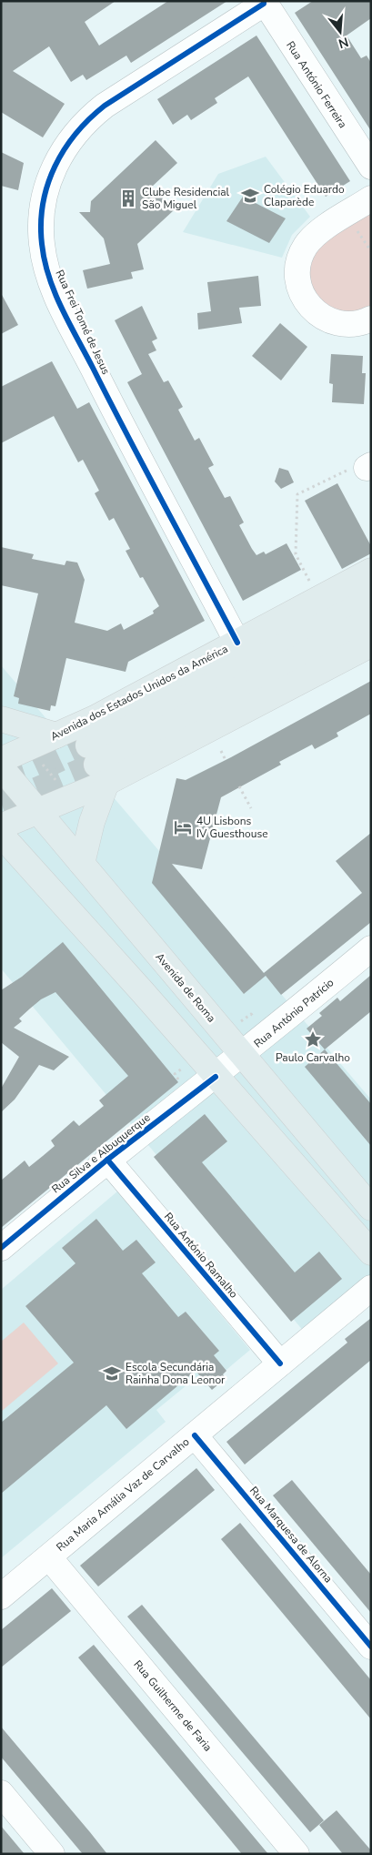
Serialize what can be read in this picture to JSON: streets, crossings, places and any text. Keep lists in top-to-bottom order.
{
  "streets": {
    "main road": ["Avenida dos Estados Unidos da América", "Avenida de Roma"],
    "street": [
      "Rua António Ferreira",
      "Rua Frei Tomé de Jesus",
      "Rua António Patrício",
      "Rua Silva e Albuquerque",
      "Rua António Ramalho",
      "Rua Maria Amália Vaz de Carvalho",
      "Rua Marquesa de Alorna",
      "Rua Guilherme de Faria"
    ]
  },
  "crossings": [
    ["Rua António Ferreira", "Rua Frei Tomé de Jesus"],
    ["Rua Frei Tomé de Jesus", "Avenida dos Estados Unidos da América"],
    ["Avenida dos Estados Unidos da América", "Avenida de Roma"],
    ["Avenida de Roma", "Rua António Patrício"],
    ["Rua António Patrício", "Rua Silva e Albuquerque"],
    ["Rua Silva e Albuquerque", "Rua António Ramalho"],
    ["Rua António Ramalho", "Rua Maria Amália Vaz de Carvalho"],
    ["Rua Maria Amália Vaz de Carvalho", "Rua Marquesa de Alorna"],
    ["Rua Maria Amália Vaz de Carvalho", "Rua Guilherme de Faria"]
  ],
  "places": {
    "school or university": ["Colégio Eduardo Claparède", "Escola Secundária Rainha Dona Leonor"],
    "building": ["Clube Residencial São Miguel"],
    "hotel": ["4U Lisbons IV Guesthouse"],
    "place": ["Paulo Carvalho"]
  },
  "north": "bottom"
}
